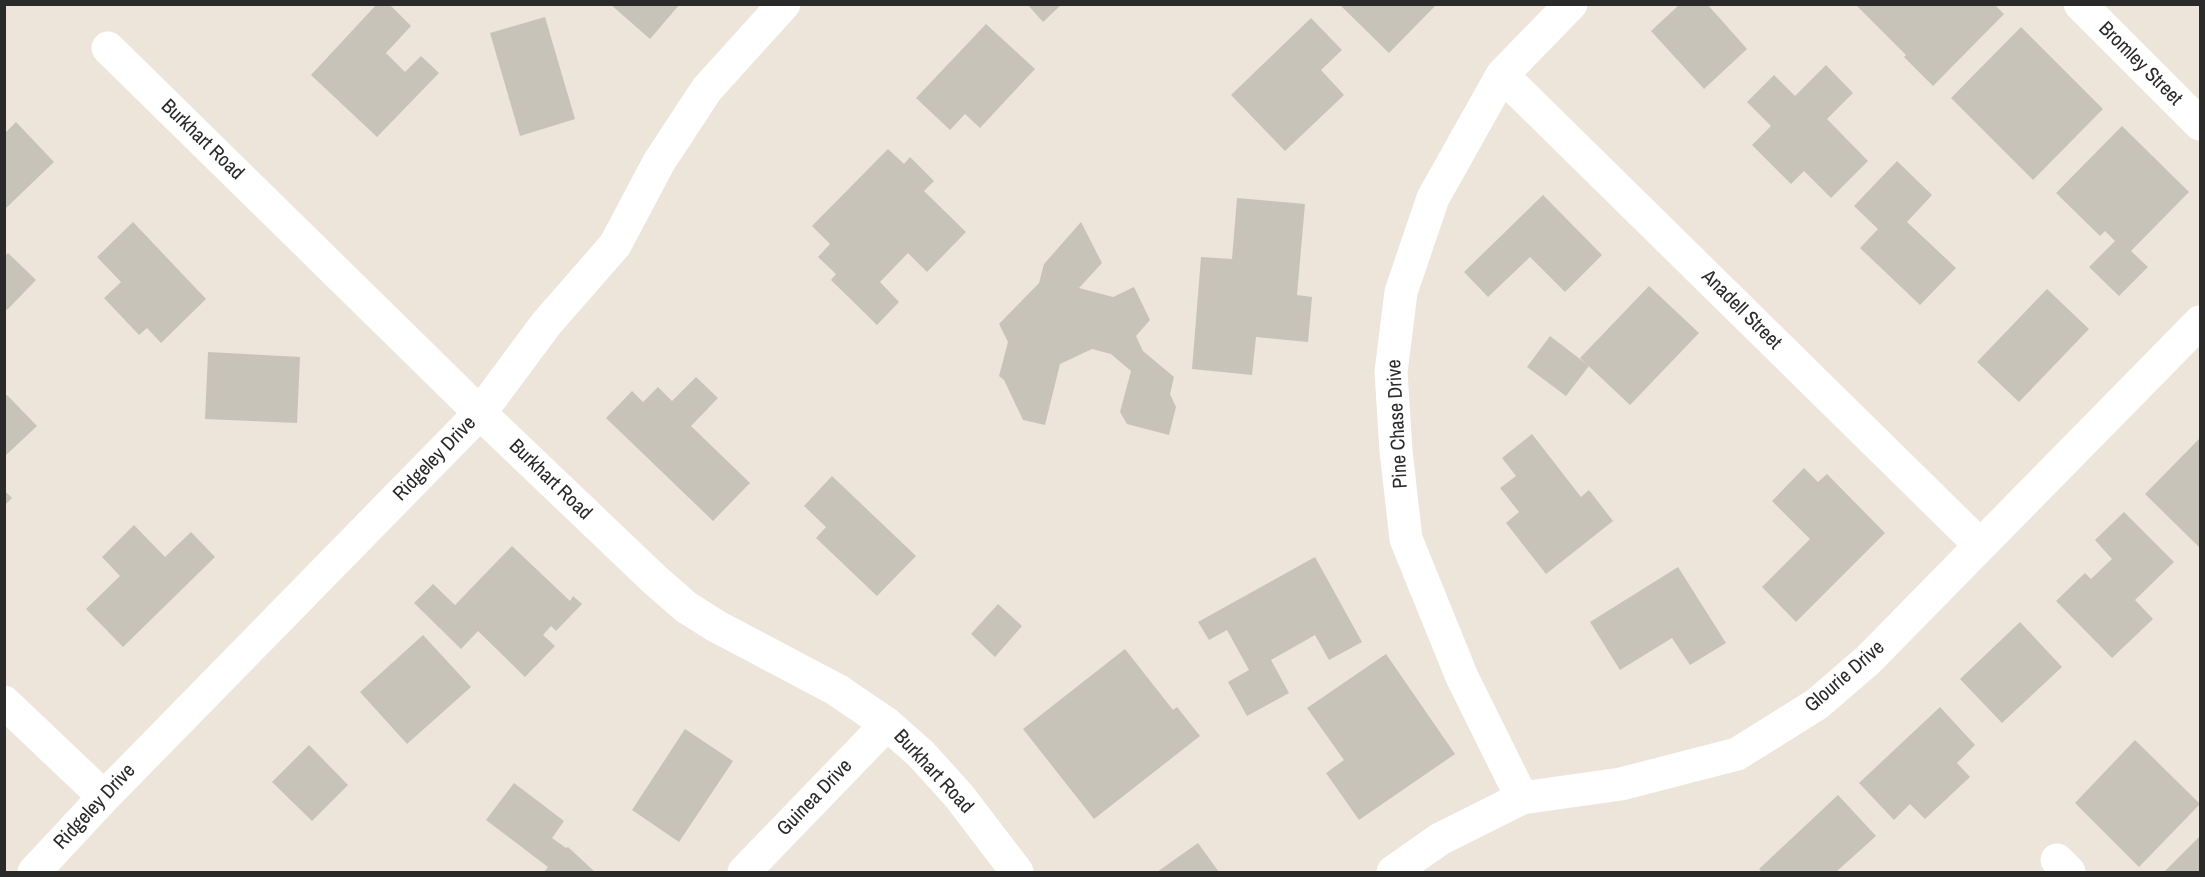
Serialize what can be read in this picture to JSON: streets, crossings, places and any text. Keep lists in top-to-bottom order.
{
  "streets": {
    "street": [
      "Bromley Street",
      "Burkhart Road",
      "Anadell Street",
      "Pine Chase Drive",
      "Ridgeley Drive",
      "Glourie Drive",
      "Guinea Drive"
    ]
  },
  "crossings": [
    ["Burkhart Road", "Ridgeley Drive"],
    ["Burkhart Road", "Guinea Drive"],
    ["Anadell Street", "Pine Chase Drive"],
    ["Anadell Street", "Glourie Drive"],
    ["Pine Chase Drive", "Glourie Drive"]
  ]
}
